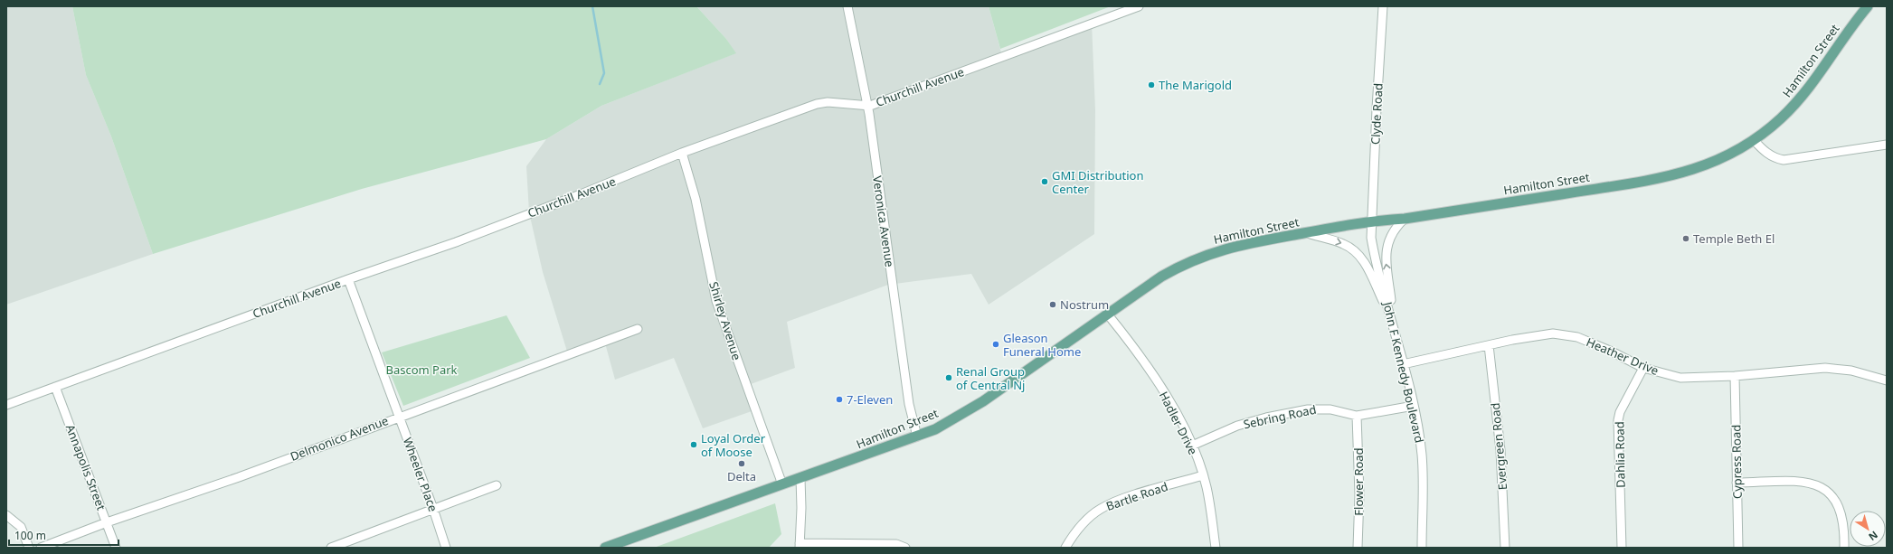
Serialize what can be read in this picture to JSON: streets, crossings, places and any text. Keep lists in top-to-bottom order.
{
  "streets": {
    "main road": ["Hamilton Street"],
    "street": [
      "Churchill Avenue",
      "Clyde Road",
      "Veronica Avenue",
      "Shirley Avenue",
      "Heather Drive",
      "John F Kennedy Boulevard",
      "Sebring Road",
      "Hadler Drive",
      "Delmonico Avenue",
      "Evergreen Road",
      "Dahlia Road",
      "Cypress Road",
      "Annapolis Street",
      "Wheeler Place",
      "Flower Road",
      "Bartle Road"
    ]
  },
  "crossings": [
    ["Hamilton Street", "Clyde Road"],
    ["Hamilton Street", "Veronica Avenue"],
    ["Hamilton Street", "Shirley Avenue"],
    ["Hamilton Street", "John F Kennedy Boulevard"],
    ["Hamilton Street", "Hadler Drive"],
    ["Churchill Avenue", "Veronica Avenue"],
    ["Churchill Avenue", "Shirley Avenue"],
    ["Churchill Avenue", "Annapolis Street"],
    ["Churchill Avenue", "Wheeler Place"],
    ["Clyde Road", "John F Kennedy Boulevard"],
    ["Heather Drive", "John F Kennedy Boulevard"],
    ["Heather Drive", "Evergreen Road"],
    ["Heather Drive", "Dahlia Road"],
    ["Heather Drive", "Cypress Road"],
    ["John F Kennedy Boulevard", "Sebring Road"],
    ["Sebring Road", "Hadler Drive"],
    ["Sebring Road", "Flower Road"],
    ["Hadler Drive", "Bartle Road"],
    ["Delmonico Avenue", "Annapolis Street"],
    ["Delmonico Avenue", "Wheeler Place"]
  ],
  "parks": ["Bascom Park"],
  "places": [
    "The Marigold",
    "GMI Distribution Center",
    "Temple Beth El",
    "Nostrum",
    "Gleason Funeral Home",
    "Renal Group of Central Nj",
    "7-Eleven",
    "Loyal Order of Moose",
    "Delta"
  ],
  "scale_bar": "100 m",
  "north": "bottom right"
}
